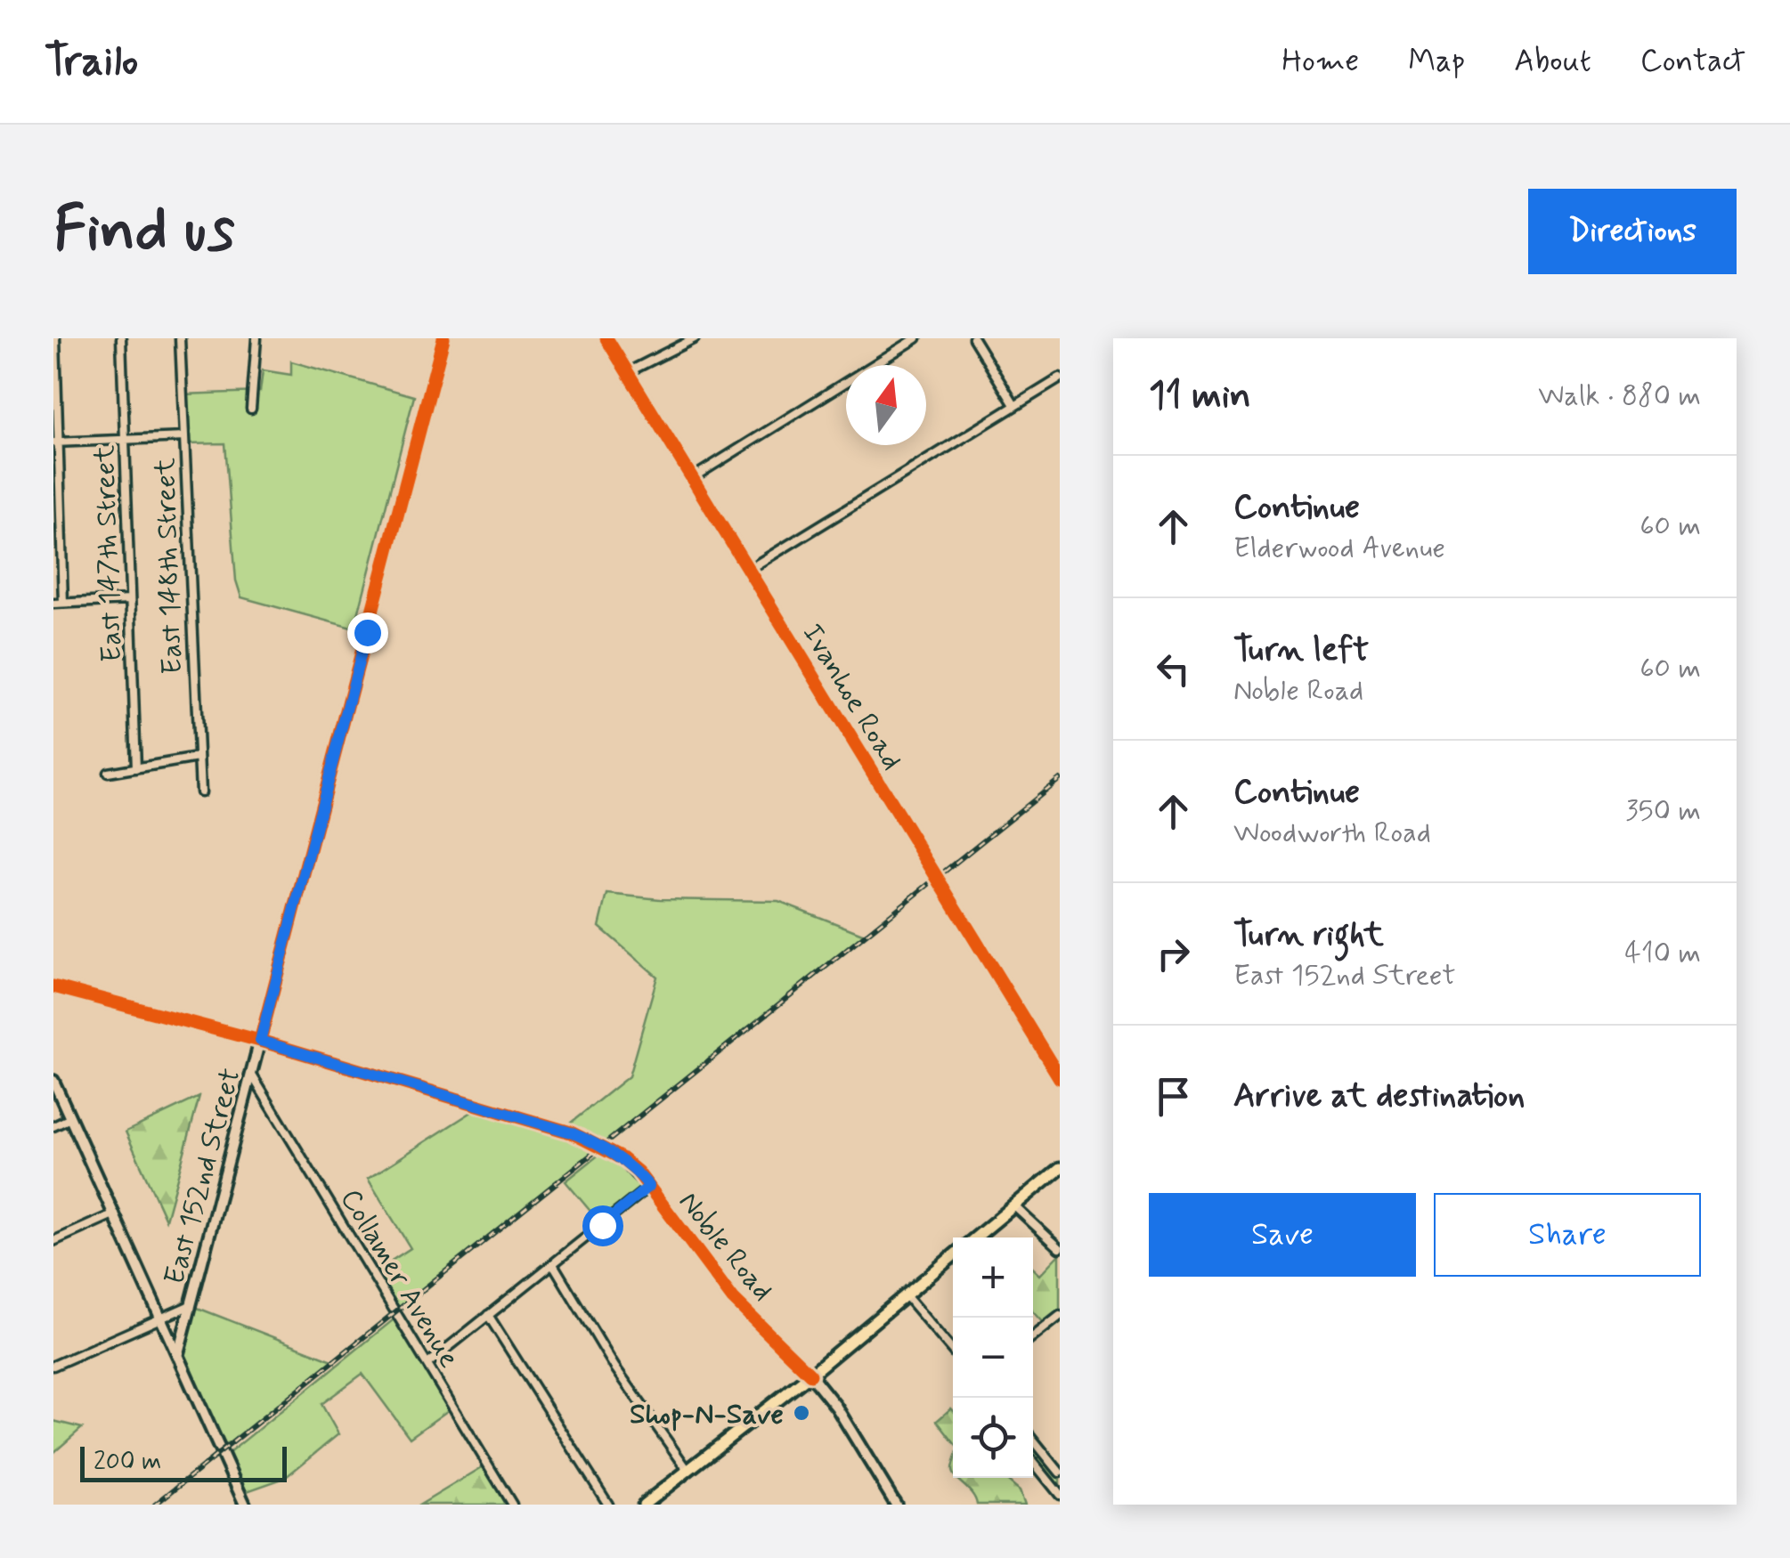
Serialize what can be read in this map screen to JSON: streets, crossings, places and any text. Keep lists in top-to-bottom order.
{
  "streets": {
    "street": [
      "East 147th Street",
      "East 148th Street",
      "Ivanhoe Road",
      "East 152nd Street",
      "Noble Road",
      "Collamer Avenue"
    ]
  },
  "crossings": [
    ["East 152nd Street", "Noble Road"],
    ["East 152nd Street", "Collamer Avenue"]
  ],
  "places": ["Shop-N-Save"],
  "scale_bar": "200 m",
  "north": "top",
  "page": {
    "header": "Trailo",
    "nav": [
      "Home",
      "Map",
      "About",
      "Contact"
    ],
    "buttons": [
      "Directions",
      ["Save", "Share"]
    ],
    "title": "Find us",
    "heading": ["11 min", "Walk · 880 m"],
    "list": [
      ["Continue", "Elderwood Avenue", "60 m"],
      ["Turn left", "Noble Road", "60 m"],
      ["Continue", "Woodworth Road", "350 m"],
      ["Turn right", "East 152nd Street", "410 m"],
      "Arrive at destination"
    ],
    "map_buttons": ["+", "−"],
    "scale": "200 m"
  }
}
